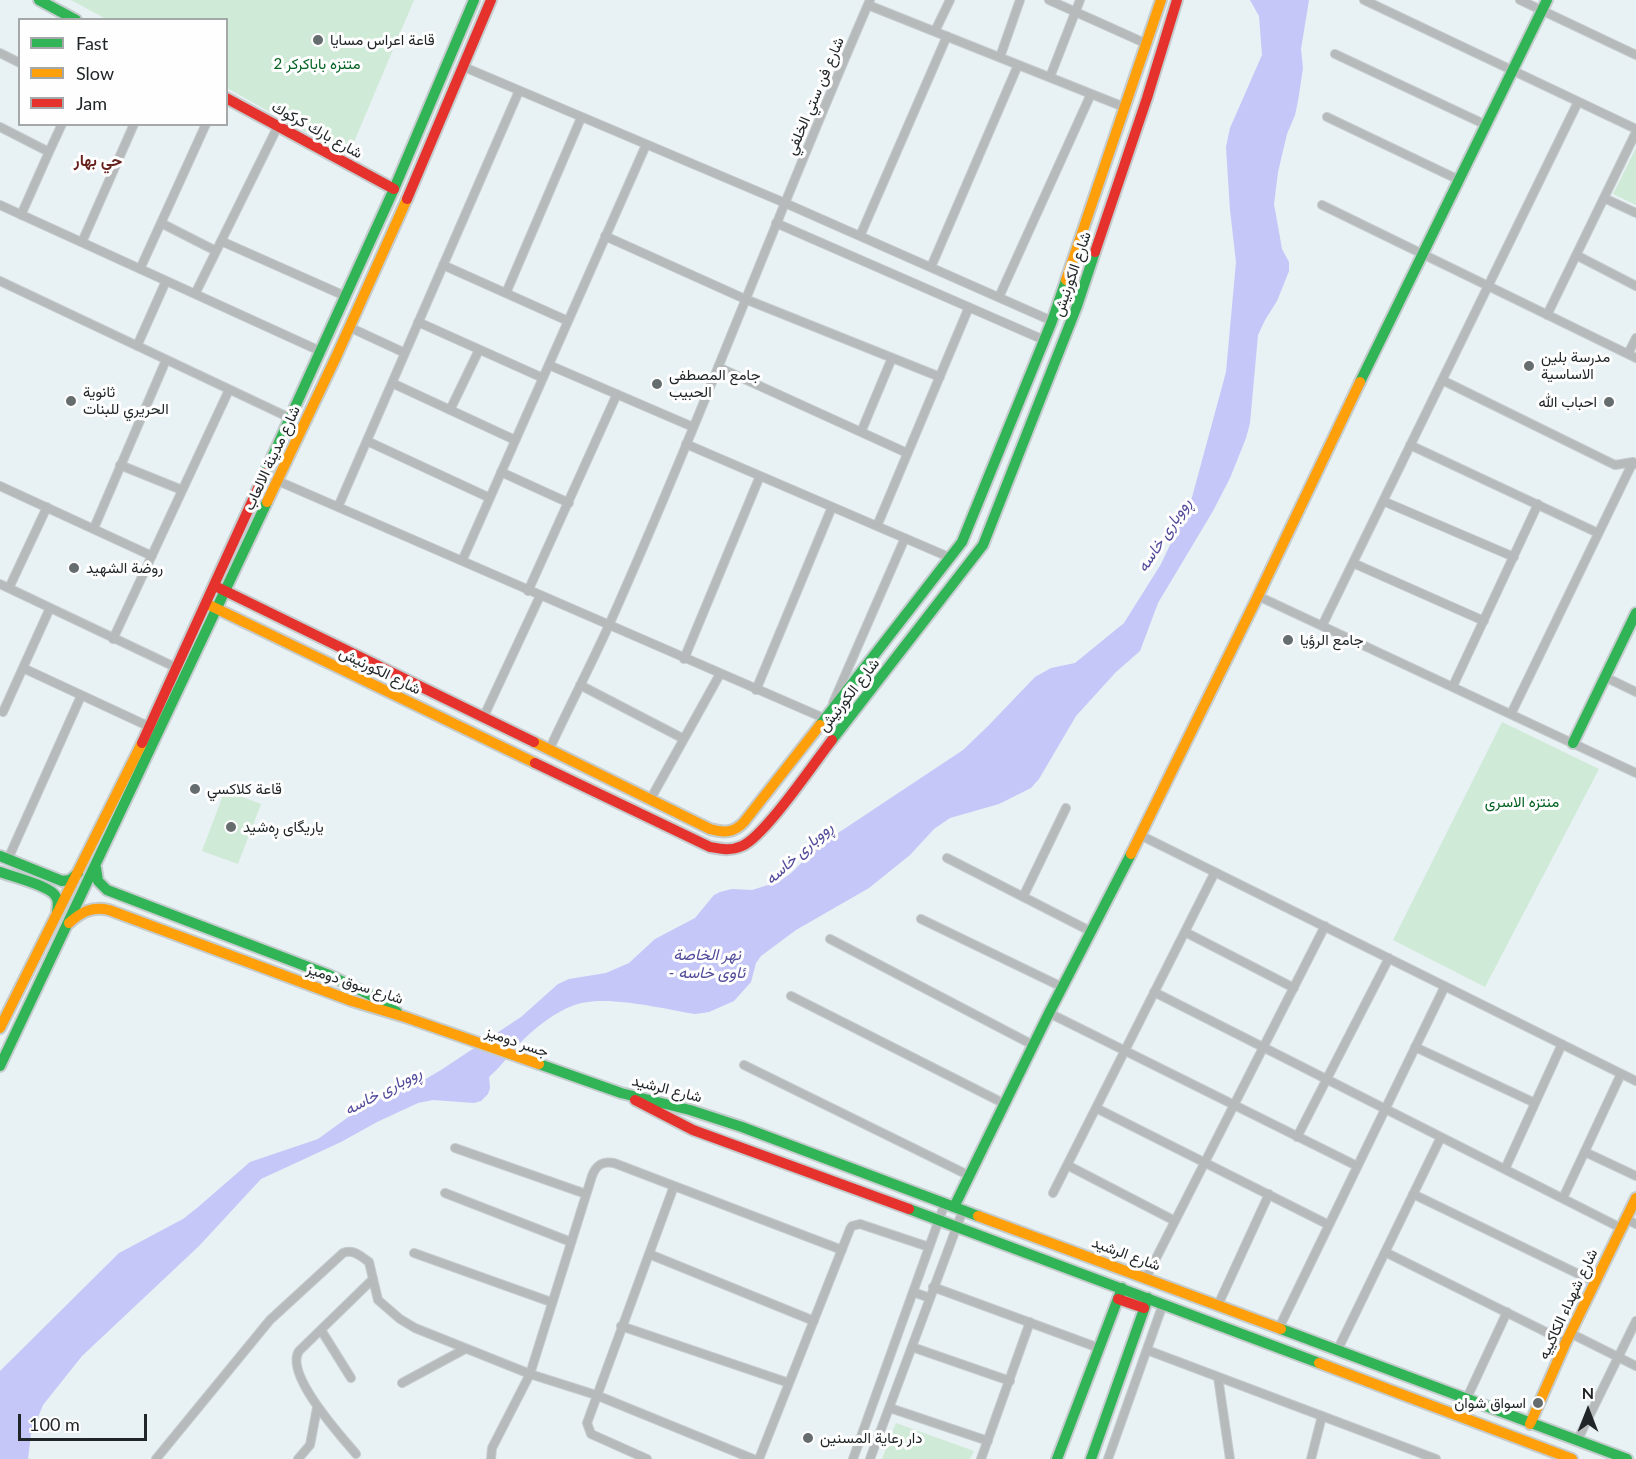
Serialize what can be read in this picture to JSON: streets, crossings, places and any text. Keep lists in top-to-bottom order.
{
  "streets": {
    "main road": [
      "شارع بارك كركوك",
      "شارع الكورنيش",
      "شارع مدينة الالعاب",
      "شارع سوق دوميز",
      "جسر دوميز",
      "شارع الرشيد",
      "شارع شهداء الكاكييه"
    ],
    "street": ["شارع فن ستي الخلفي"]
  },
  "crossings": [
    ["شارع فن ستي الخلفي", "شارع الكورنيش"],
    ["شارع بارك كركوك", "شارع مدينة الالعاب"],
    ["شارع الكورنيش", "شارع مدينة الالعاب"],
    ["شارع مدينة الالعاب", "شارع سوق دوميز"],
    ["شارع سوق دوميز", "جسر دوميز"],
    ["جسر دوميز", "شارع الرشيد"],
    ["شارع الرشيد", "شارع شهداء الكاكييه"]
  ],
  "districts": ["حي بهار"],
  "water": ["ڕووباری خاسە", "نهر الخاصة - ئاوی خاسە"],
  "parks": ["متنزه باباكركر 2", "منتزه الاسرى"],
  "places": [
    "قاعة اعراس مسايا",
    "مدرسة بلين الاساسية",
    "جامع المصطفى الحبيب",
    "ثانوية الحريري للبنات",
    "احباب الله",
    "روضة الشهيد",
    "جامع الرؤيا",
    "قاعة كلاكسي",
    "یاریگای ڕەشید",
    "اسواق شوان",
    "دار رعاية المسنين"
  ],
  "legend": ["Fast", "Slow", "Jam"],
  "scale_bar": "100 m",
  "north": "top"
}
